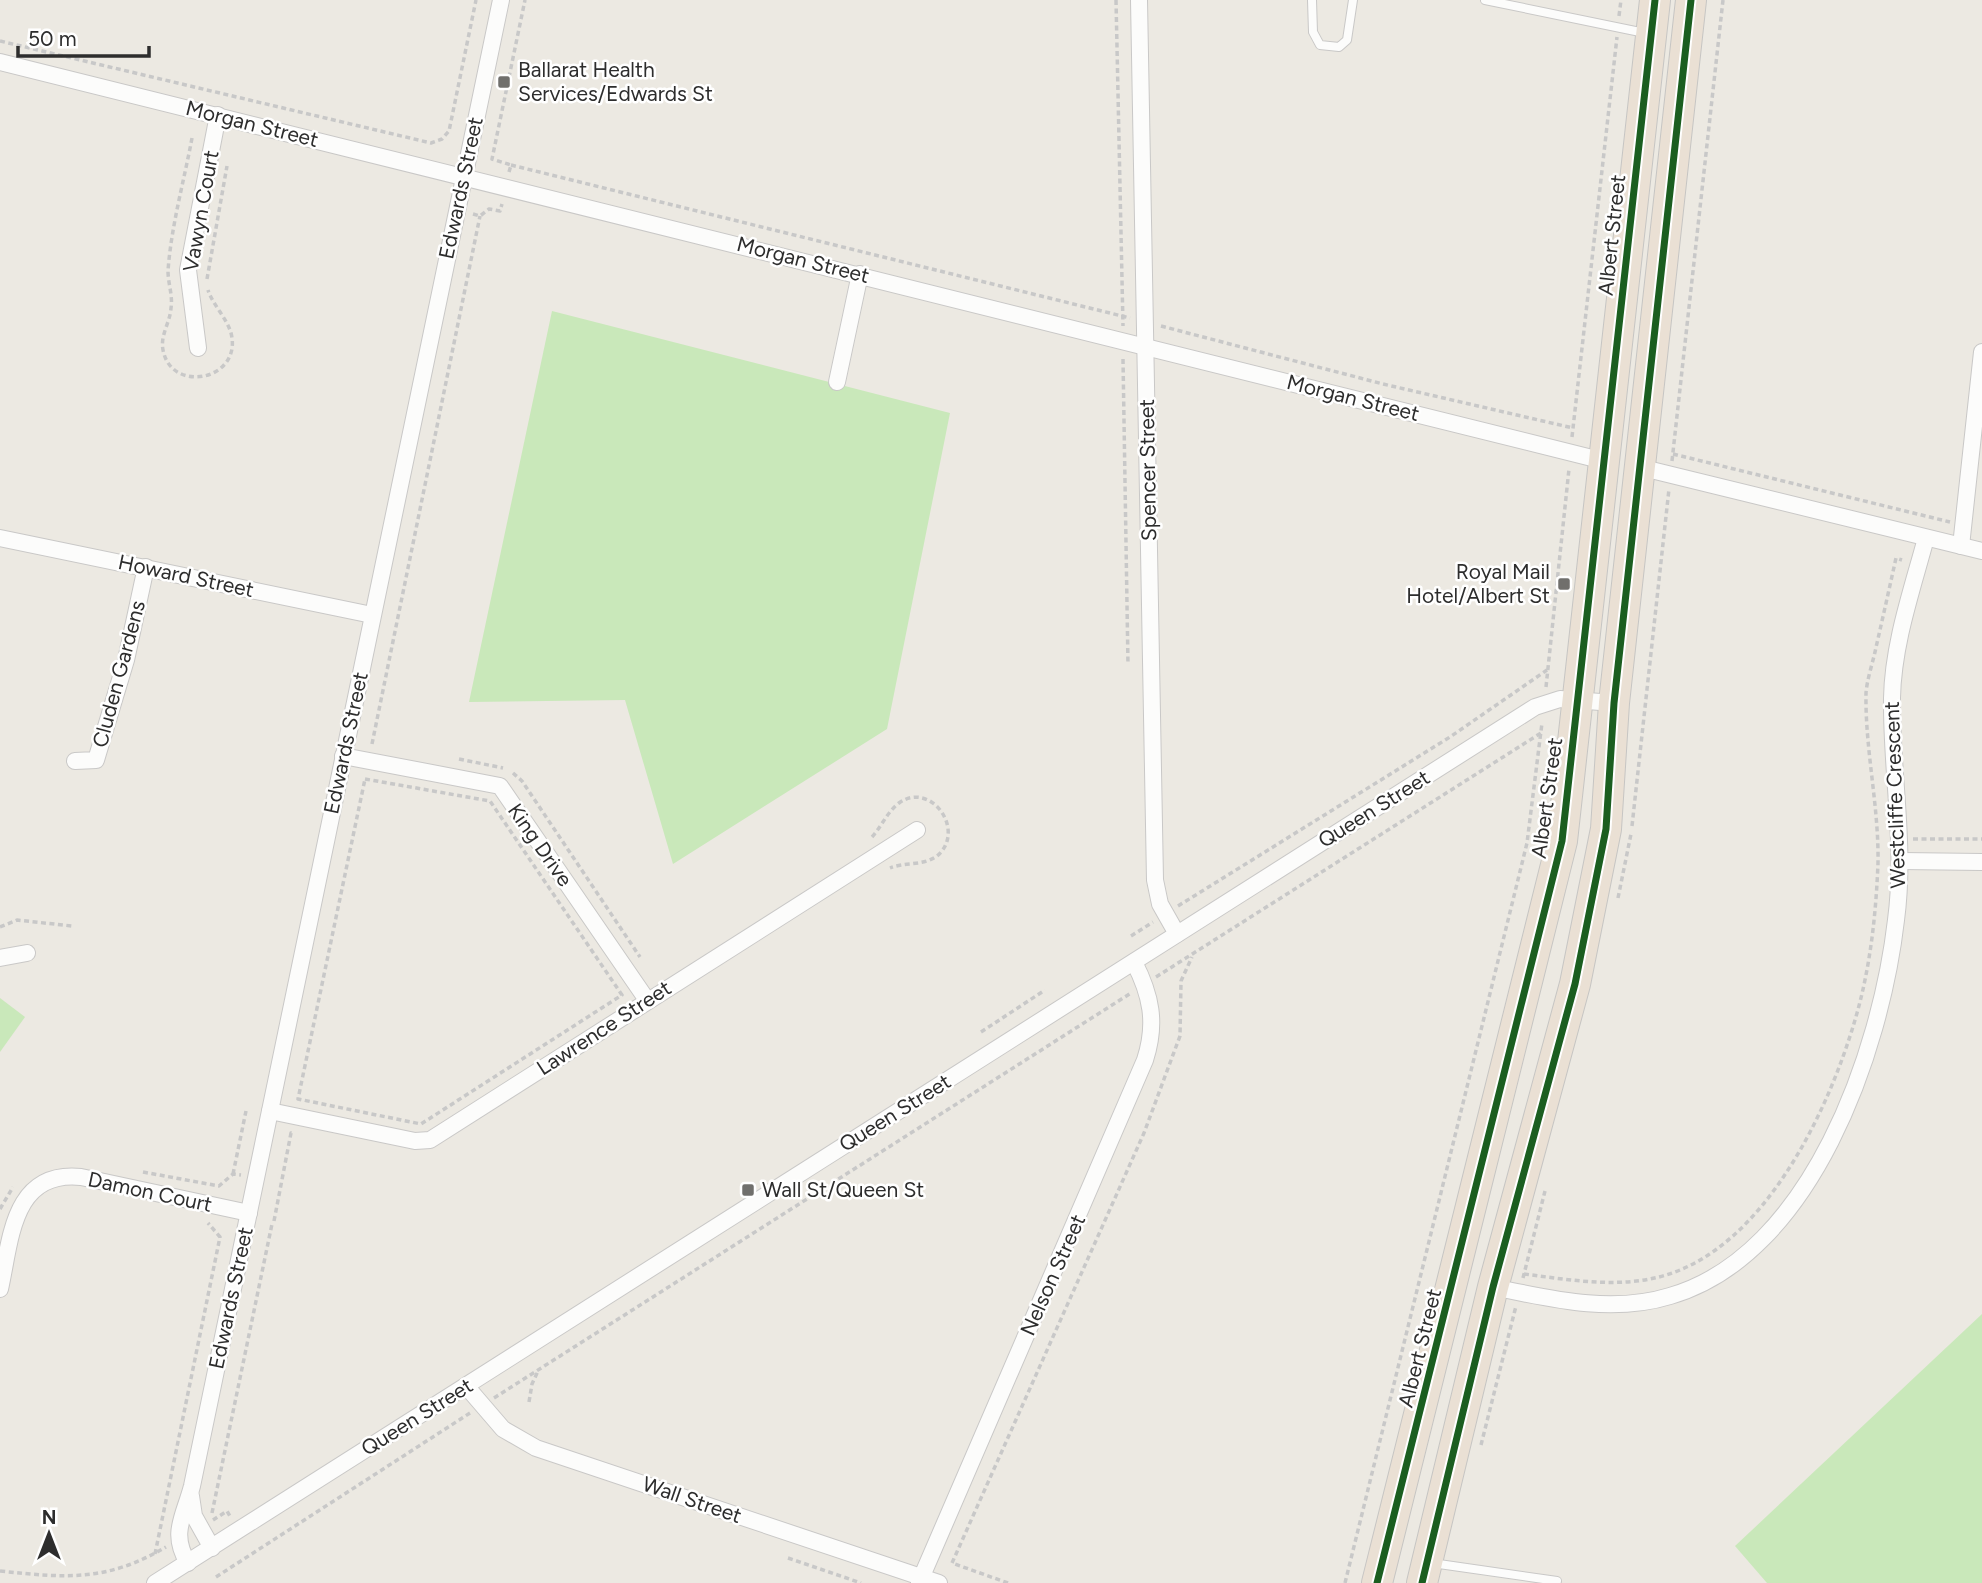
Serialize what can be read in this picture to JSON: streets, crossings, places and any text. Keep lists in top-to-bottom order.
{
  "streets": {
    "highway": ["Albert Street"],
    "street": [
      "Morgan Street",
      "Edwards Street",
      "Vawyn Court",
      "Spencer Street",
      "Howard Street",
      "Cluden Gardens",
      "Westcliffe Crescent",
      "Queen Street",
      "King Drive",
      "Lawrence Street",
      "Damon Court",
      "Nelson Street",
      "Wall Street"
    ]
  },
  "crossings": [
    ["Morgan Street", "Edwards Street"],
    ["Morgan Street", "Vawyn Court"],
    ["Morgan Street", "Albert Street"],
    ["Morgan Street", "Spencer Street"],
    ["Edwards Street", "Howard Street"],
    ["Edwards Street", "Queen Street"],
    ["Edwards Street", "King Drive"],
    ["Edwards Street", "Lawrence Street"],
    ["Edwards Street", "Damon Court"],
    ["Albert Street", "Queen Street"],
    ["Spencer Street", "Queen Street"],
    ["Howard Street", "Cluden Gardens"],
    ["Queen Street", "Nelson Street"],
    ["Queen Street", "Wall Street"],
    ["King Drive", "Lawrence Street"],
    ["Nelson Street", "Wall Street"]
  ],
  "places": {
    "transit": ["Ballarat Health Services/Edwards St", "Royal Mail Hotel/Albert St", "Wall St/Queen St"]
  },
  "scale_bar": "50 m",
  "north": "top"
}
